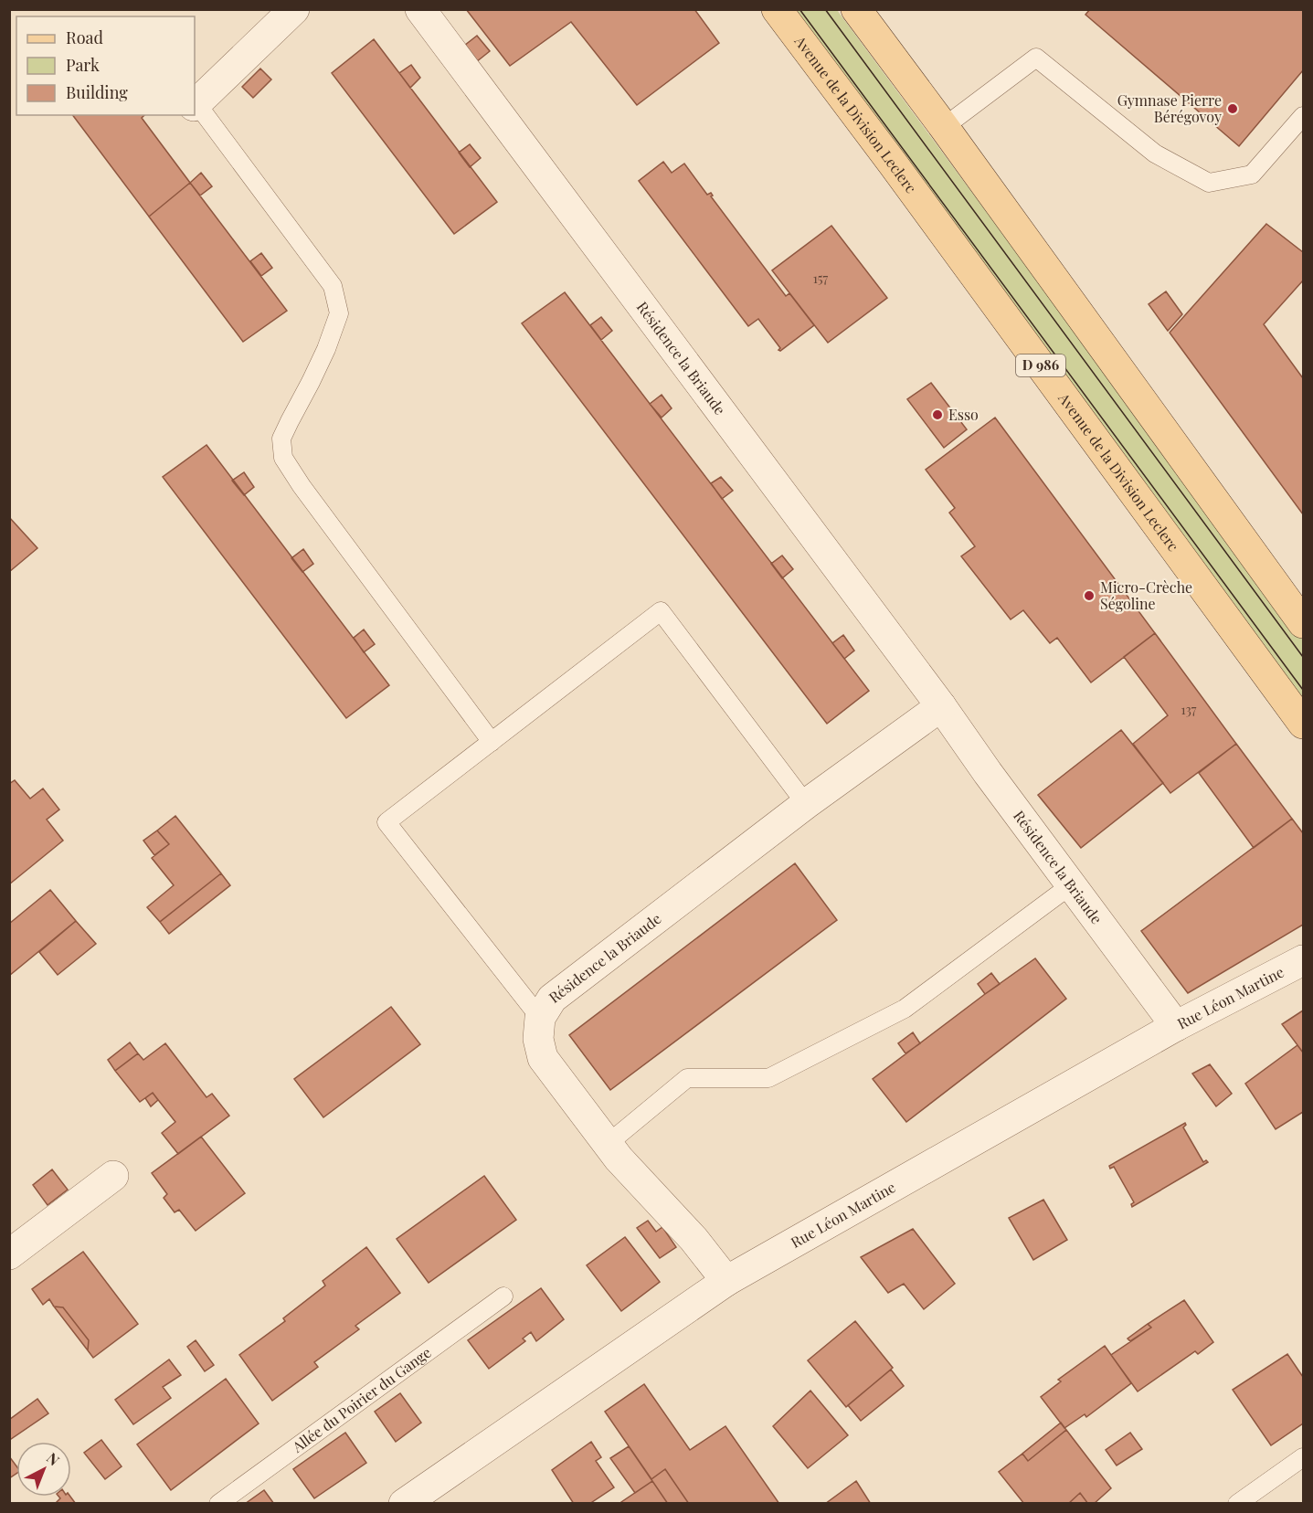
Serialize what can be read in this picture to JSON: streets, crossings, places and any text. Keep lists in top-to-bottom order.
{
  "streets": {
    "main road": ["Avenue de la Division Leclerc", "D 986"],
    "street": ["Résidence la Briaude", "Rue Léon Martine"],
    "lane": ["Allée du Poirier du Gange"]
  },
  "crossings": [
    ["Résidence la Briaude", "Rue Léon Martine"]
  ],
  "places": ["Gymnase Pierre Bérégovoy", "Esso", "Micro-Crèche Ségoline"],
  "house_numbers": ["157", "137"],
  "legend": ["Road", "Park", "Building"],
  "north": "top right"
}
